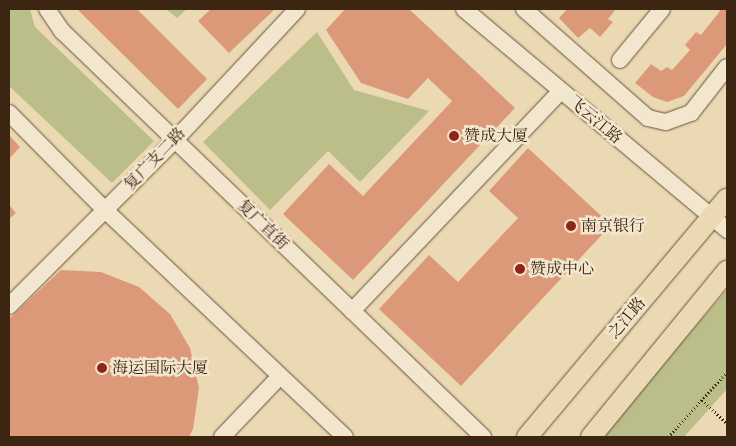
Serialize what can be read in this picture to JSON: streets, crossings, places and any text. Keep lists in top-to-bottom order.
{
  "streets": {
    "main road": ["之江路"],
    "street": ["飞云江路", "复广支二路", "复广直街"]
  },
  "crossings": [
    ["飞云江路", "之江路"],
    ["复广支二路", "复广直街"]
  ],
  "places": [
    "赞成大厦",
    "南京银行",
    "赞成中心",
    "海运国际大厦"
  ]
}
